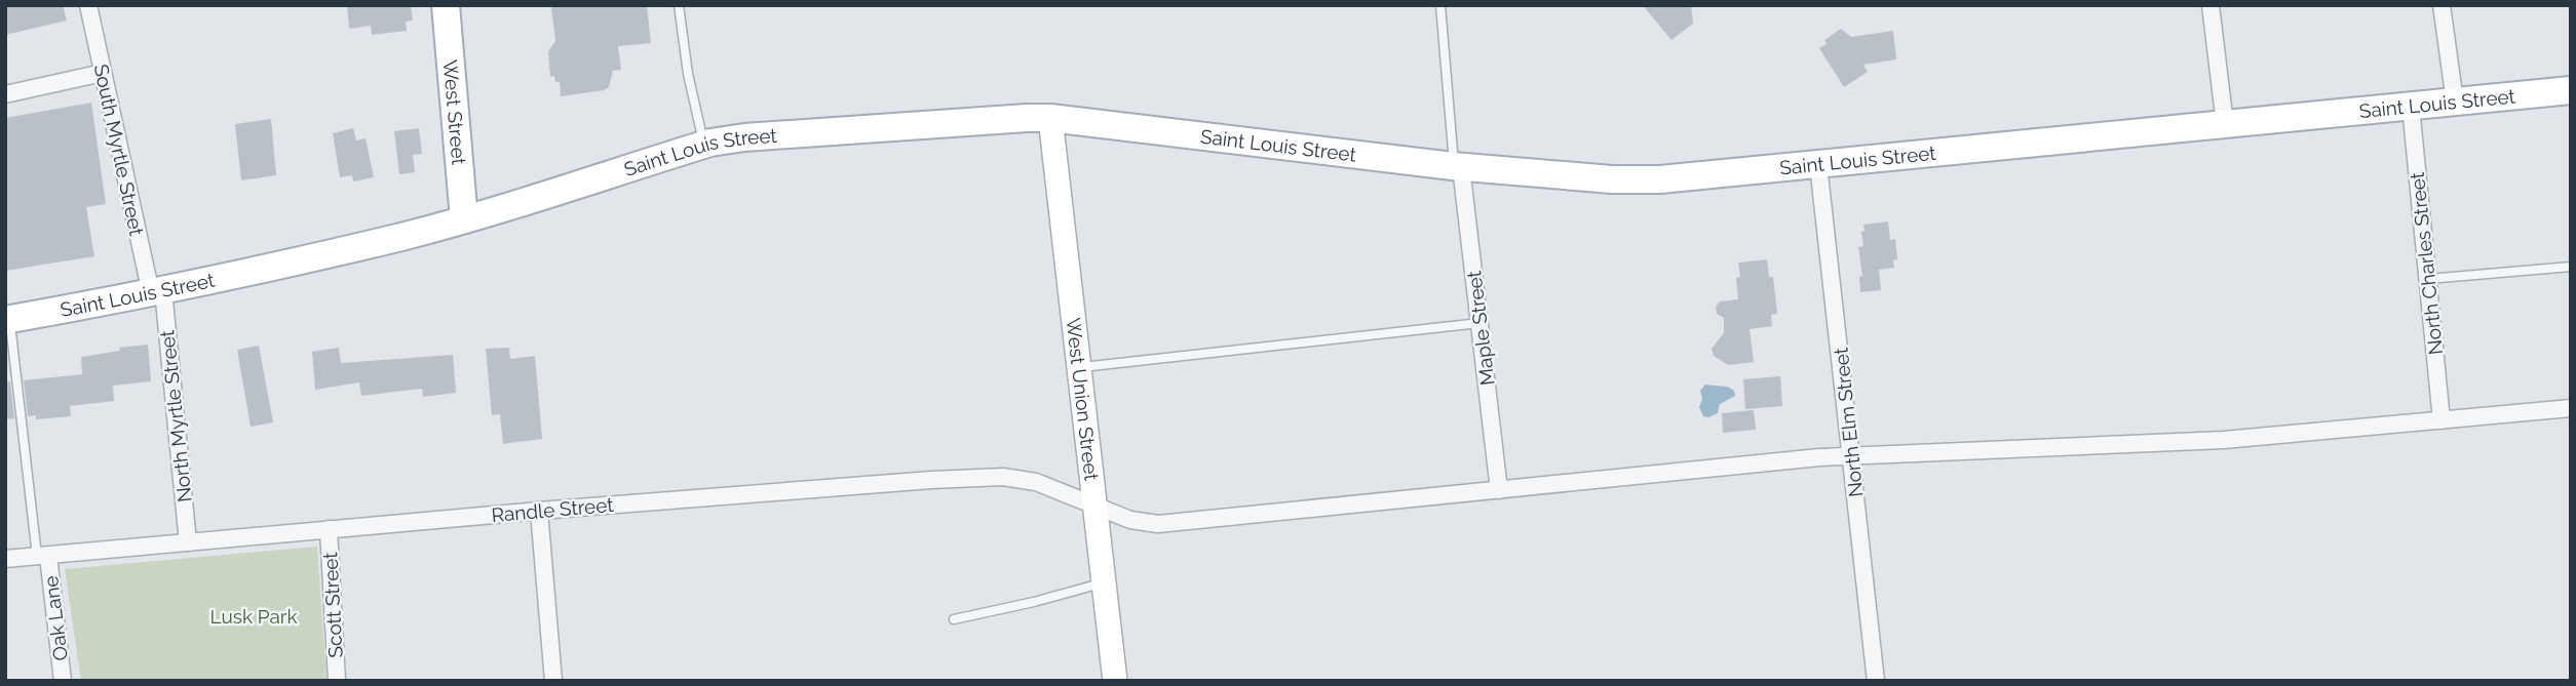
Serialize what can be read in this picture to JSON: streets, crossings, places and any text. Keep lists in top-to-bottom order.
{
  "streets": {
    "main road": ["Saint Louis Street", "West Street"],
    "street": [
      "South Myrtle Street",
      "North Charles Street",
      "Maple Street",
      "West Union Street",
      "North Myrtle Street",
      "North Elm Street",
      "Randle Street",
      "Scott Street",
      "Oak Lane"
    ]
  },
  "crossings": [
    ["Saint Louis Street", "West Street"],
    ["Saint Louis Street", "South Myrtle Street"],
    ["Saint Louis Street", "North Charles Street"],
    ["Saint Louis Street", "Maple Street"],
    ["Saint Louis Street", "West Union Street"],
    ["Saint Louis Street", "North Myrtle Street"],
    ["Saint Louis Street", "North Elm Street"],
    ["South Myrtle Street", "North Myrtle Street"],
    ["North Charles Street", "Randle Street"],
    ["Maple Street", "Randle Street"],
    ["West Union Street", "Randle Street"],
    ["North Myrtle Street", "Randle Street"],
    ["North Elm Street", "Randle Street"],
    ["Randle Street", "Scott Street"],
    ["Randle Street", "Oak Lane"]
  ],
  "parks": ["Lusk Park"]
}
